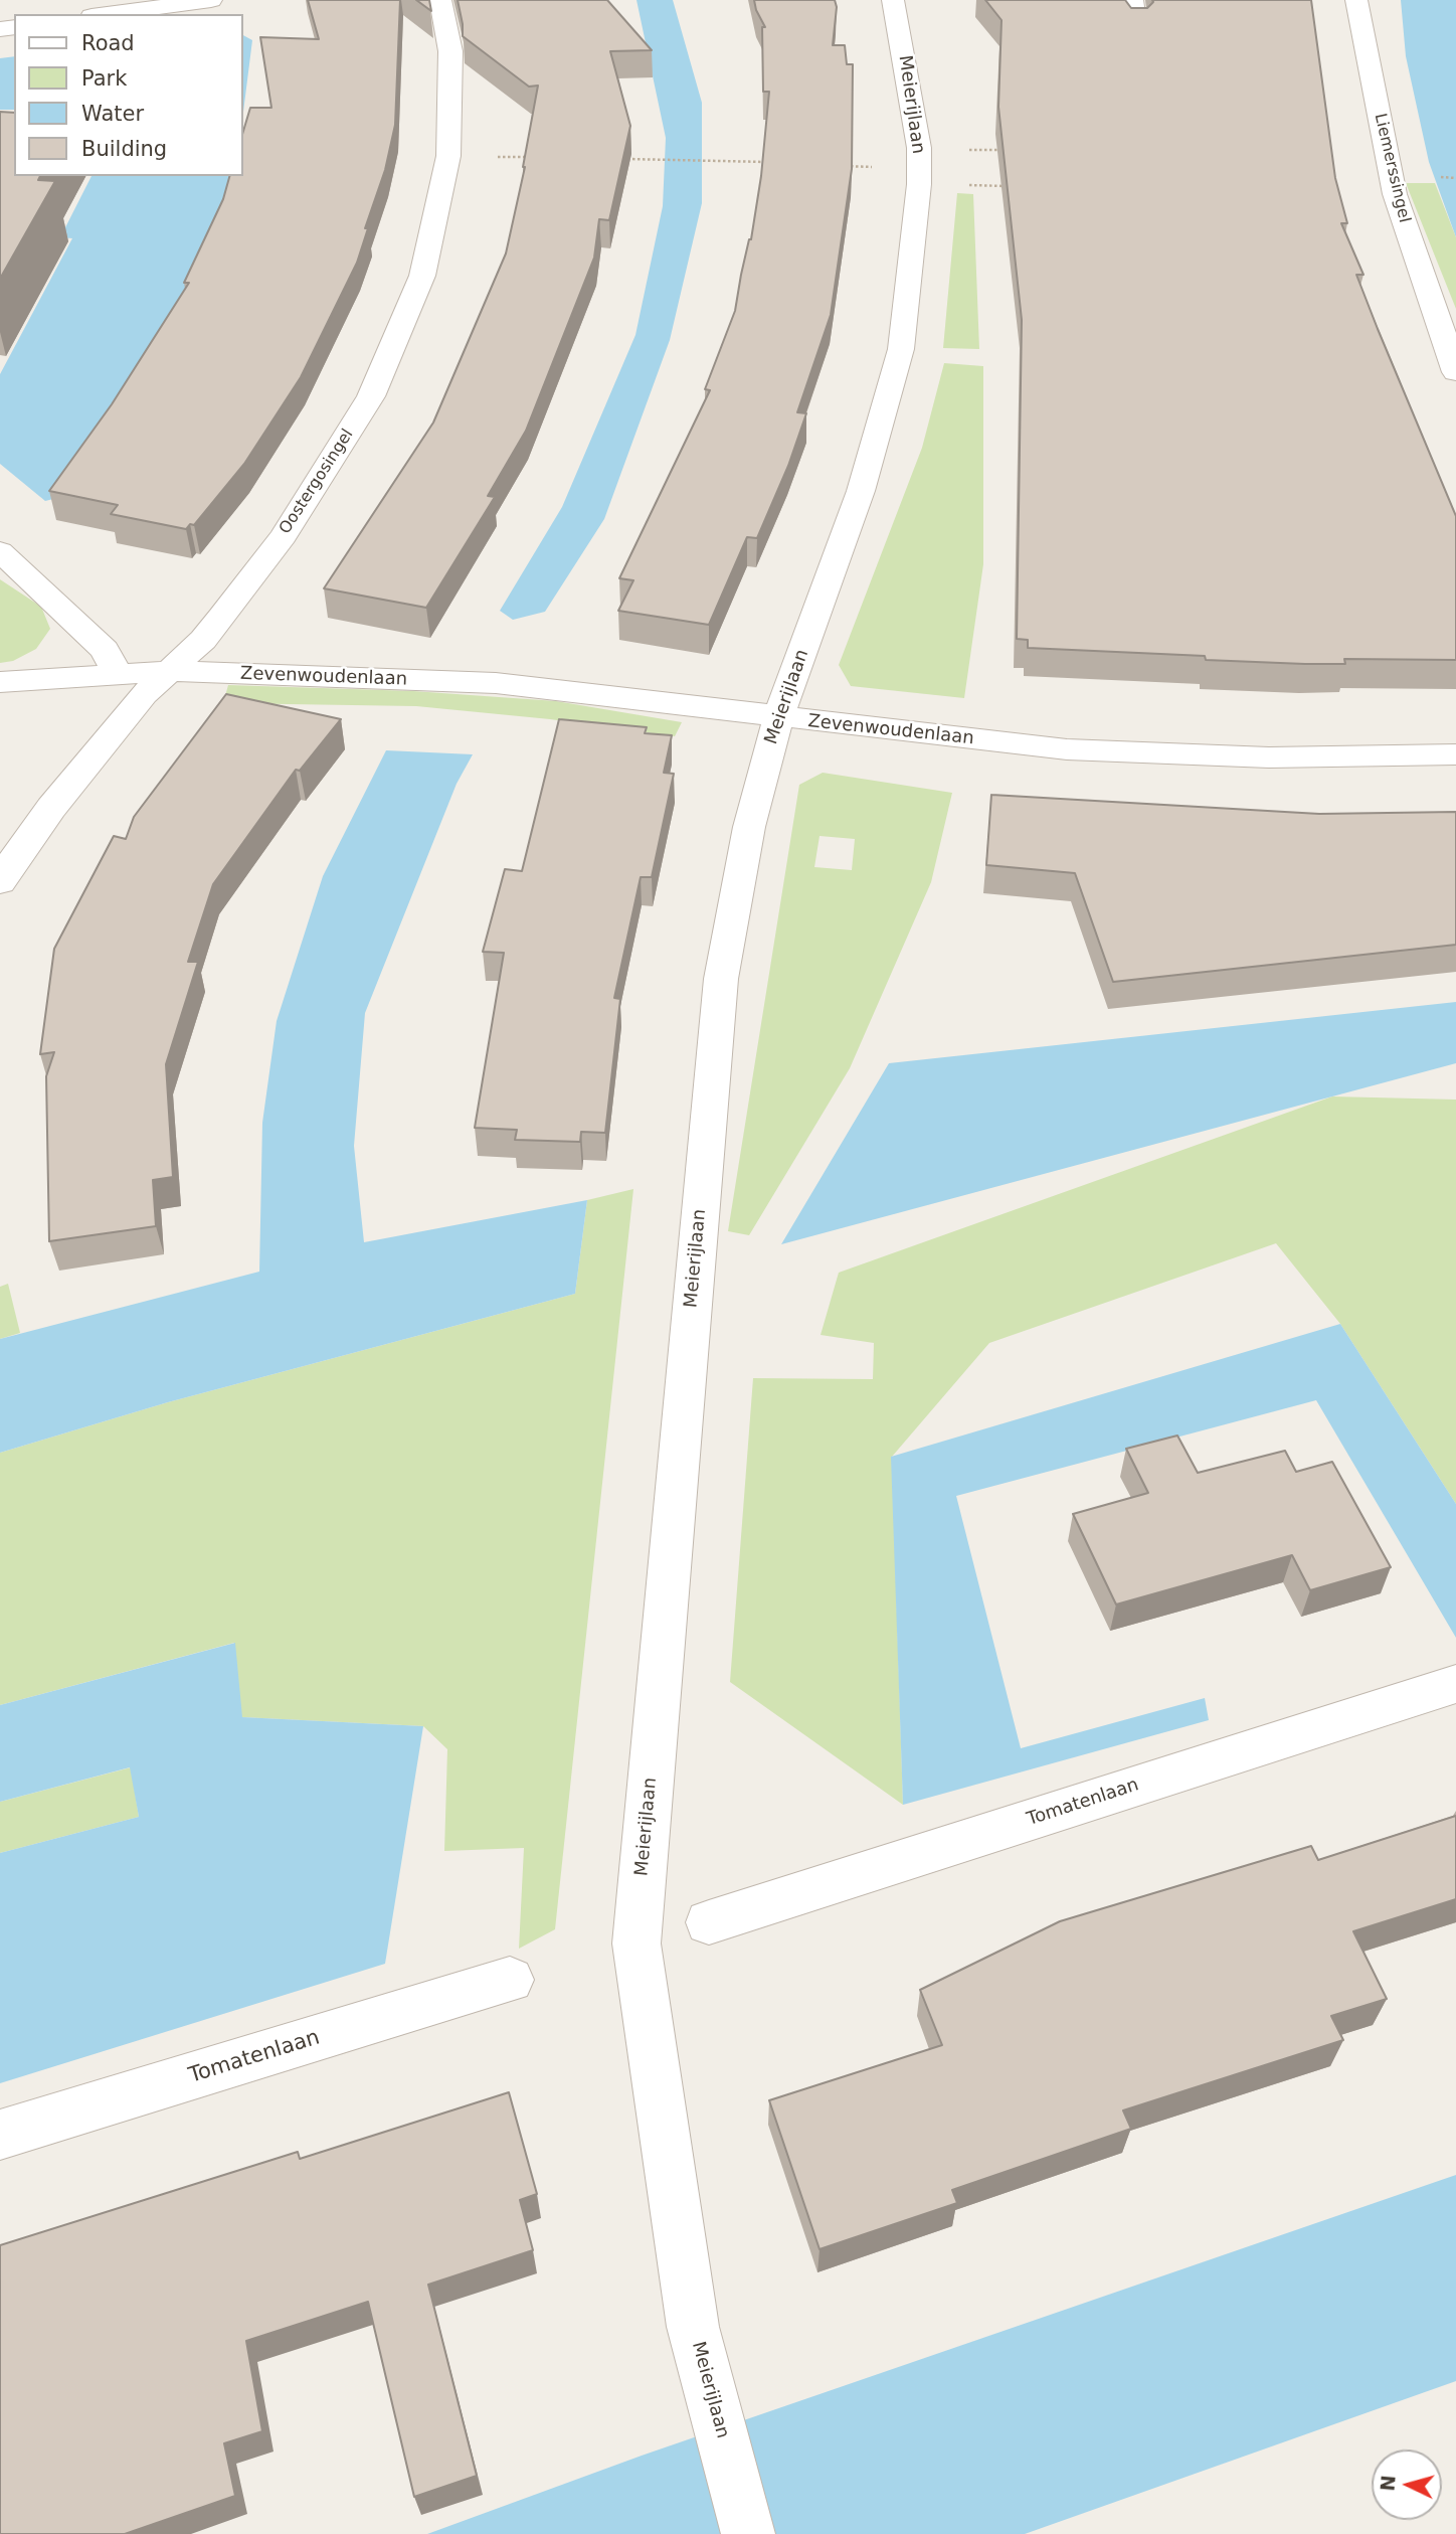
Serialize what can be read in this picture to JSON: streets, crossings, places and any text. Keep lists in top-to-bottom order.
{
  "streets": {
    "street": [
      "Meierijlaan",
      "Liemerssingel",
      "Oostergosingel",
      "Zevenwoudenlaan",
      "Tomatenlaan"
    ]
  },
  "crossings": [
    ["Meierijlaan", "Zevenwoudenlaan"],
    ["Oostergosingel", "Zevenwoudenlaan"]
  ],
  "legend": [
    "Road",
    "Park",
    "Water",
    "Building"
  ],
  "north": "left"
}
